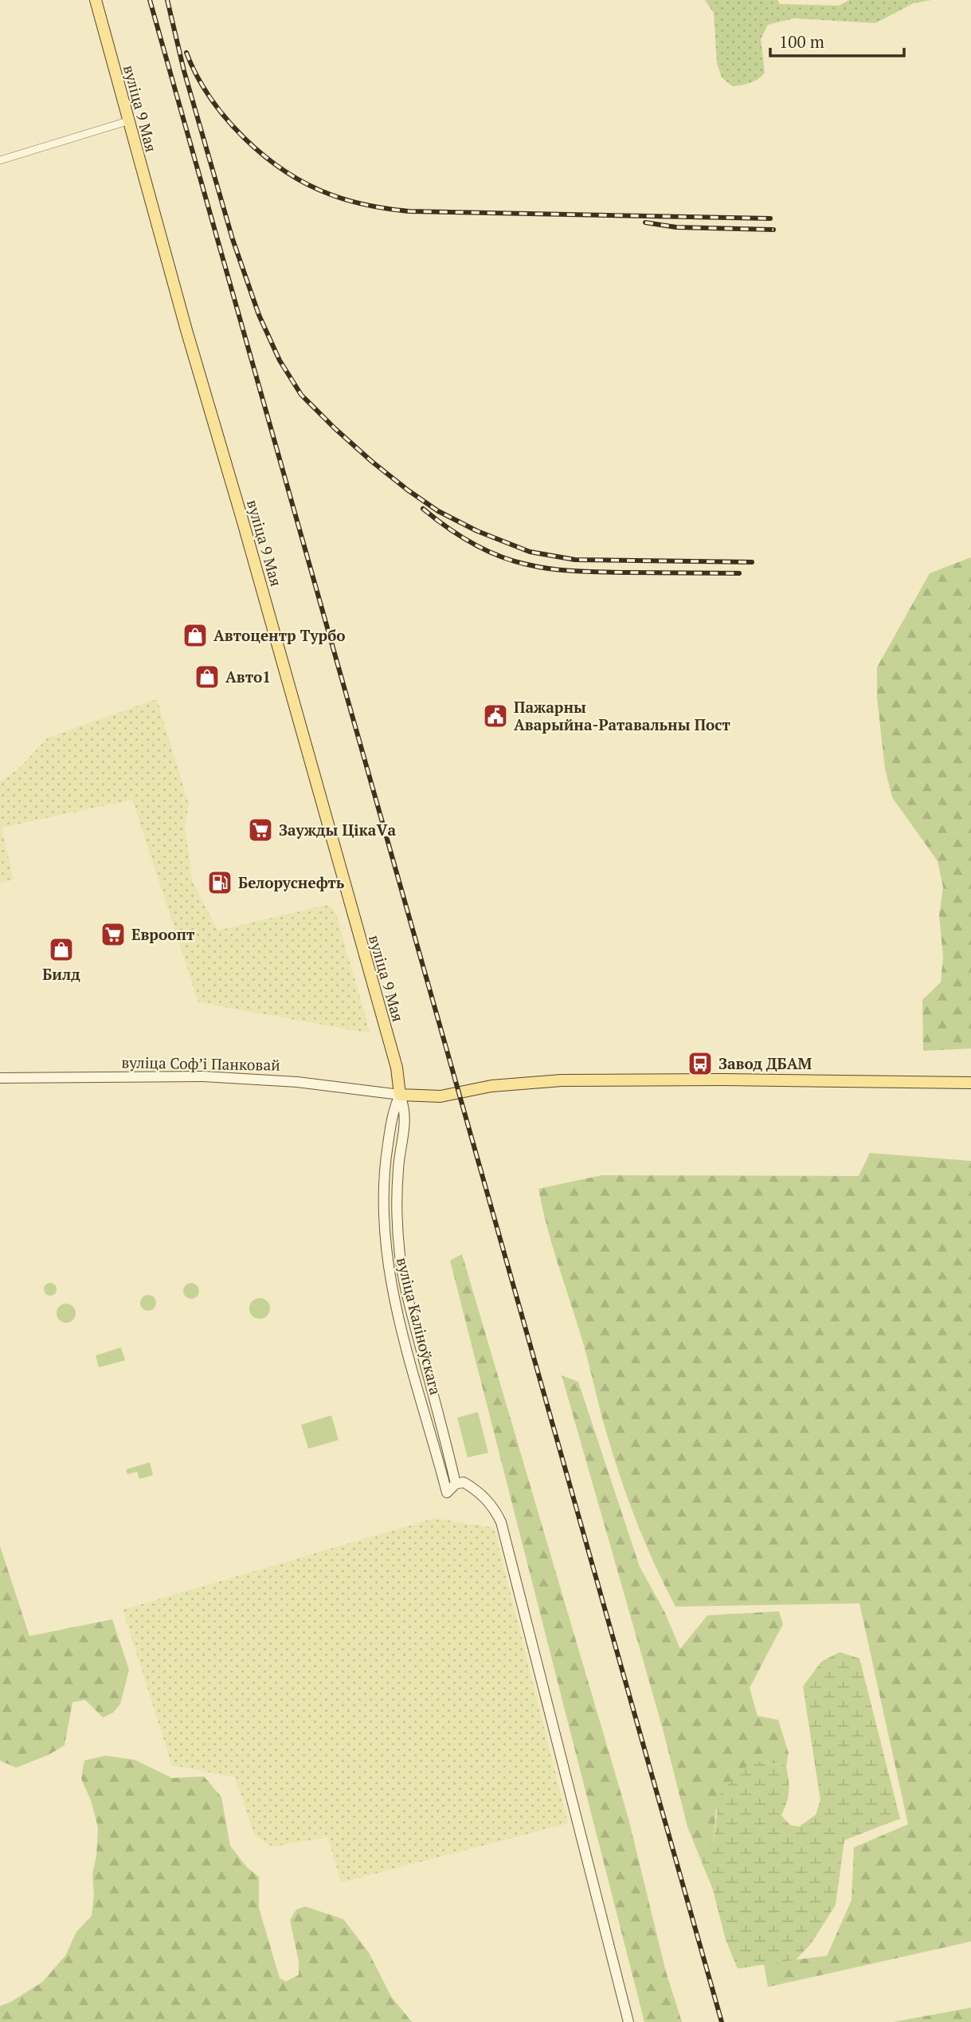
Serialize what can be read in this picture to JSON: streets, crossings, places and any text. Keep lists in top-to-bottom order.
{
  "streets": {
    "main road": ["вуліца 9 Мая"],
    "street": ["вуліца Софʼі Панковай", "вуліца Каліноўскага"]
  },
  "crossings": [
    ["вуліца 9 Мая", "вуліца Софʼі Панковай"],
    ["вуліца 9 Мая", "вуліца Каліноўскага"],
    ["вуліца Софʼі Панковай", "вуліца Каліноўскага"]
  ],
  "places": {
    "shop": ["Автоцентр Турбо", "Авто1", "Билд"],
    "public building": ["Пажарны Аварыйна-Ратавальны Пост"],
    "supermarket": ["Заужды ЦікаVа", "Евроопт"],
    "fuel station": ["Белоруснефть"],
    "bus stop": ["Завод ДБАМ"]
  },
  "scale_bar": "100 m"
}
